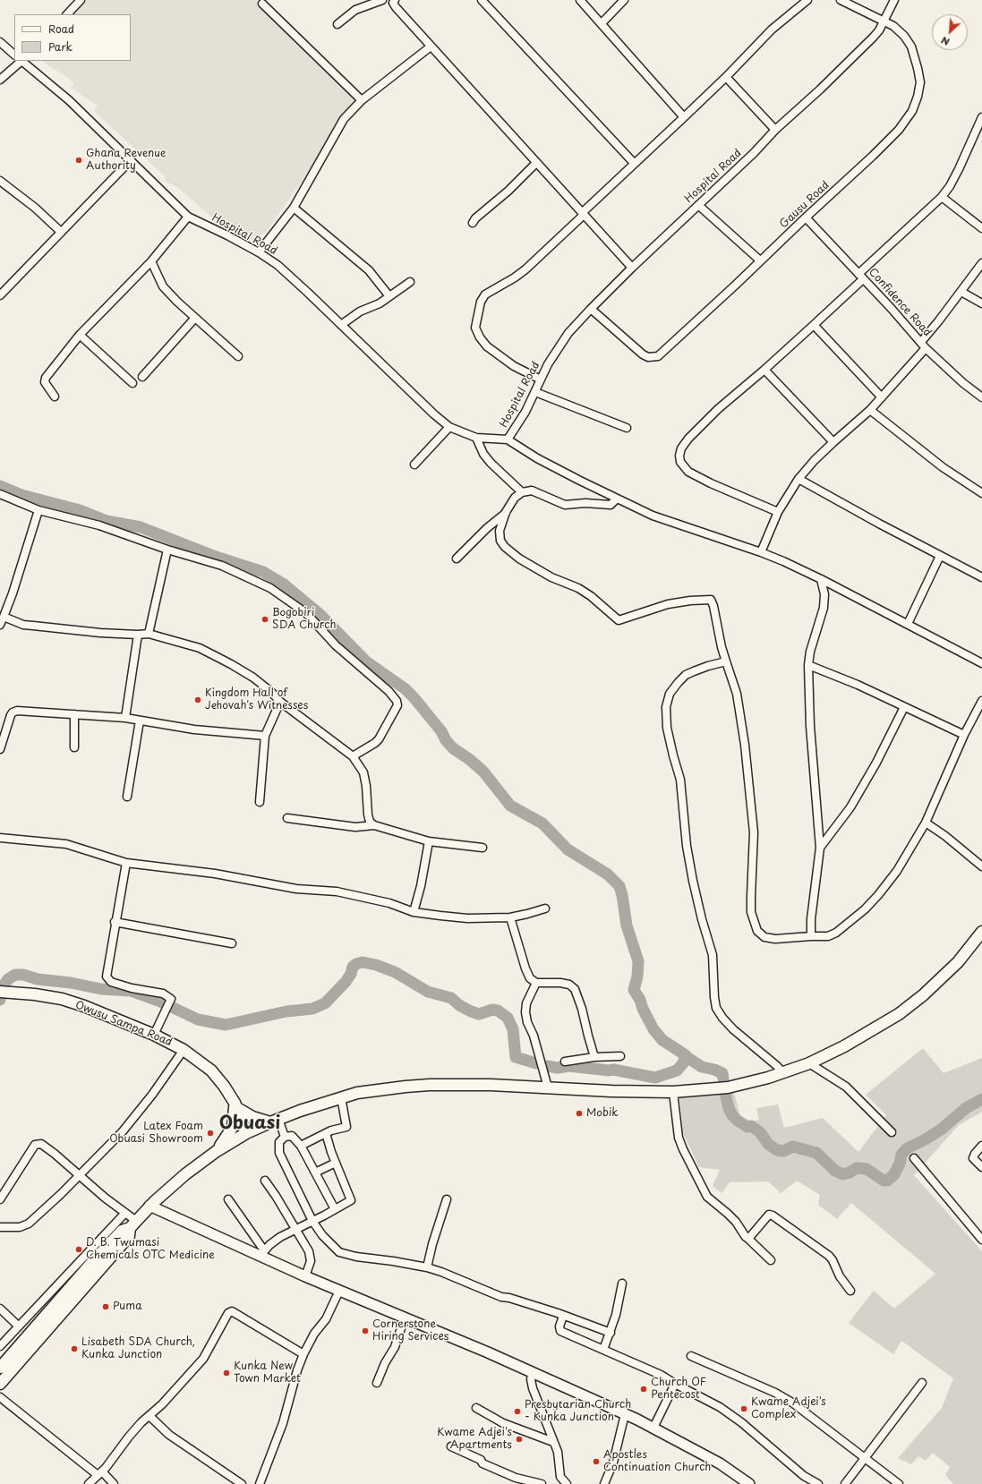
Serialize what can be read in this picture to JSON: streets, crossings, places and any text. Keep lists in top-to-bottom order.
{
  "streets": {
    "main road": ["Owusu Sampa Road"],
    "street": ["Hospital Road", "Gausu Road", "Confidence Road"]
  },
  "crossings": [
    ["Hospital Road", "Gausu Road"],
    ["Gausu Road", "Confidence Road"]
  ],
  "districts": ["Obuasi"],
  "places": [
    "Ghana Revenue Authority",
    "Bogobiri SDA Church",
    "Kingdom Hall of Jehovah's Witnesses",
    "Mobik",
    "Latex Foam Obuasi Showroom",
    "D. B. Twumasi Chemicals OTC Medicine",
    "Puma",
    "Cornerstone Hiring Services",
    "Lisabeth SDA Church, Kunka Junction",
    "Kunka New Town Market",
    "Church OF Pentecost",
    "Kwame Adjei's Complex",
    "Presbytarian Church - Kunka Junction",
    "Kwame Adjei's Apartments",
    "Apostles Continuation Church"
  ],
  "legend": ["Road", "Park"],
  "north": "bottom left"
}
